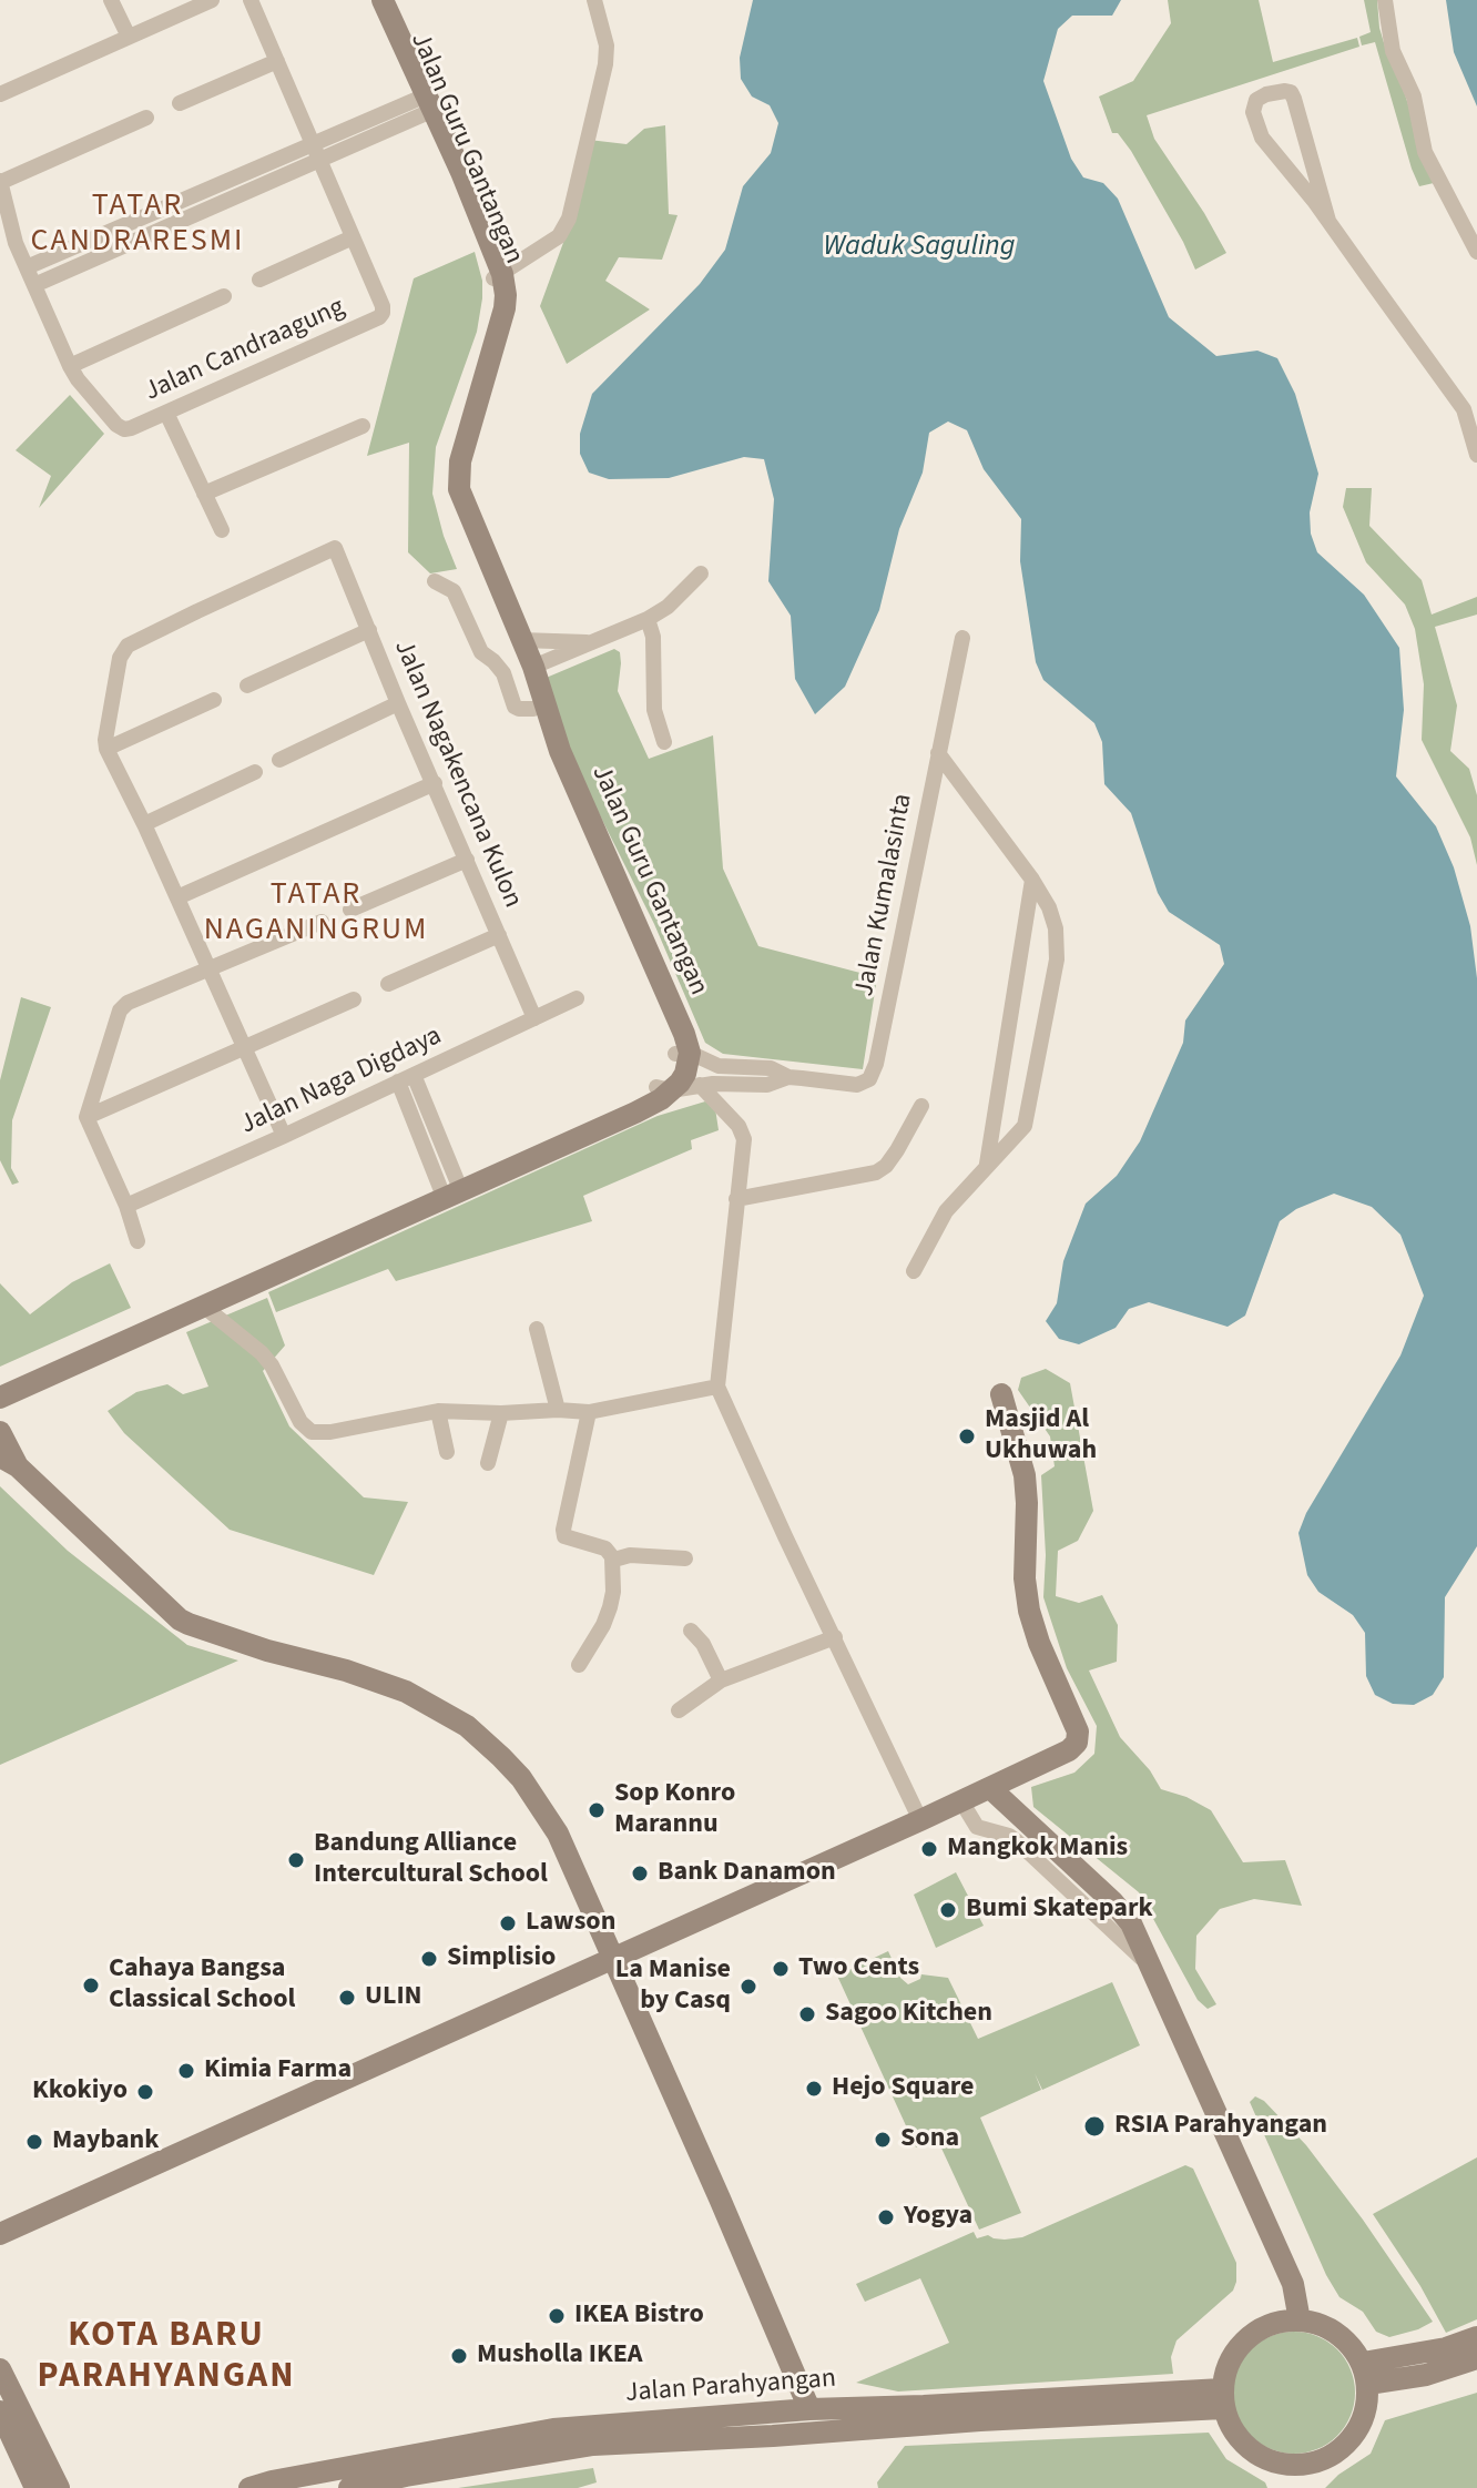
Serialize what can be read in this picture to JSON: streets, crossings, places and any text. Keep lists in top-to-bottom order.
{
  "streets": {
    "street": [
      "Jalan Guru Gantangan",
      "Jalan Candraagung",
      "Jalan Nagakencana Kulon",
      "Jalan Kumalasinta",
      "Jalan Naga Digdaya",
      "Jalan Parahyangan"
    ]
  },
  "crossings": [
    ["Jalan Nagakencana Kulon", "Jalan Naga Digdaya"]
  ],
  "districts": ["TATAR CANDRARESMI", "TATAR NAGANINGRUM", "KOTA BARU PARAHYANGAN"],
  "water": ["Waduk Saguling"],
  "places": [
    "Masjid Al Ukhuwah",
    "Sop Konro Marannu",
    "Mangkok Manis",
    "Bandung Alliance Intercultural School",
    "Bank Danamon",
    "Bumi Skatepark",
    "Lawson",
    "Simplisio",
    "Two Cents",
    "Cahaya Bangsa Classical School",
    "La Manise by Casq",
    "ULIN",
    "Sagoo Kitchen",
    "Kimia Farma",
    "Hejo Square",
    "Kkokiyo",
    "RSIA Parahyangan",
    "Sona",
    "Maybank",
    "Yogya",
    "IKEA Bistro",
    "Musholla IKEA"
  ]
}
